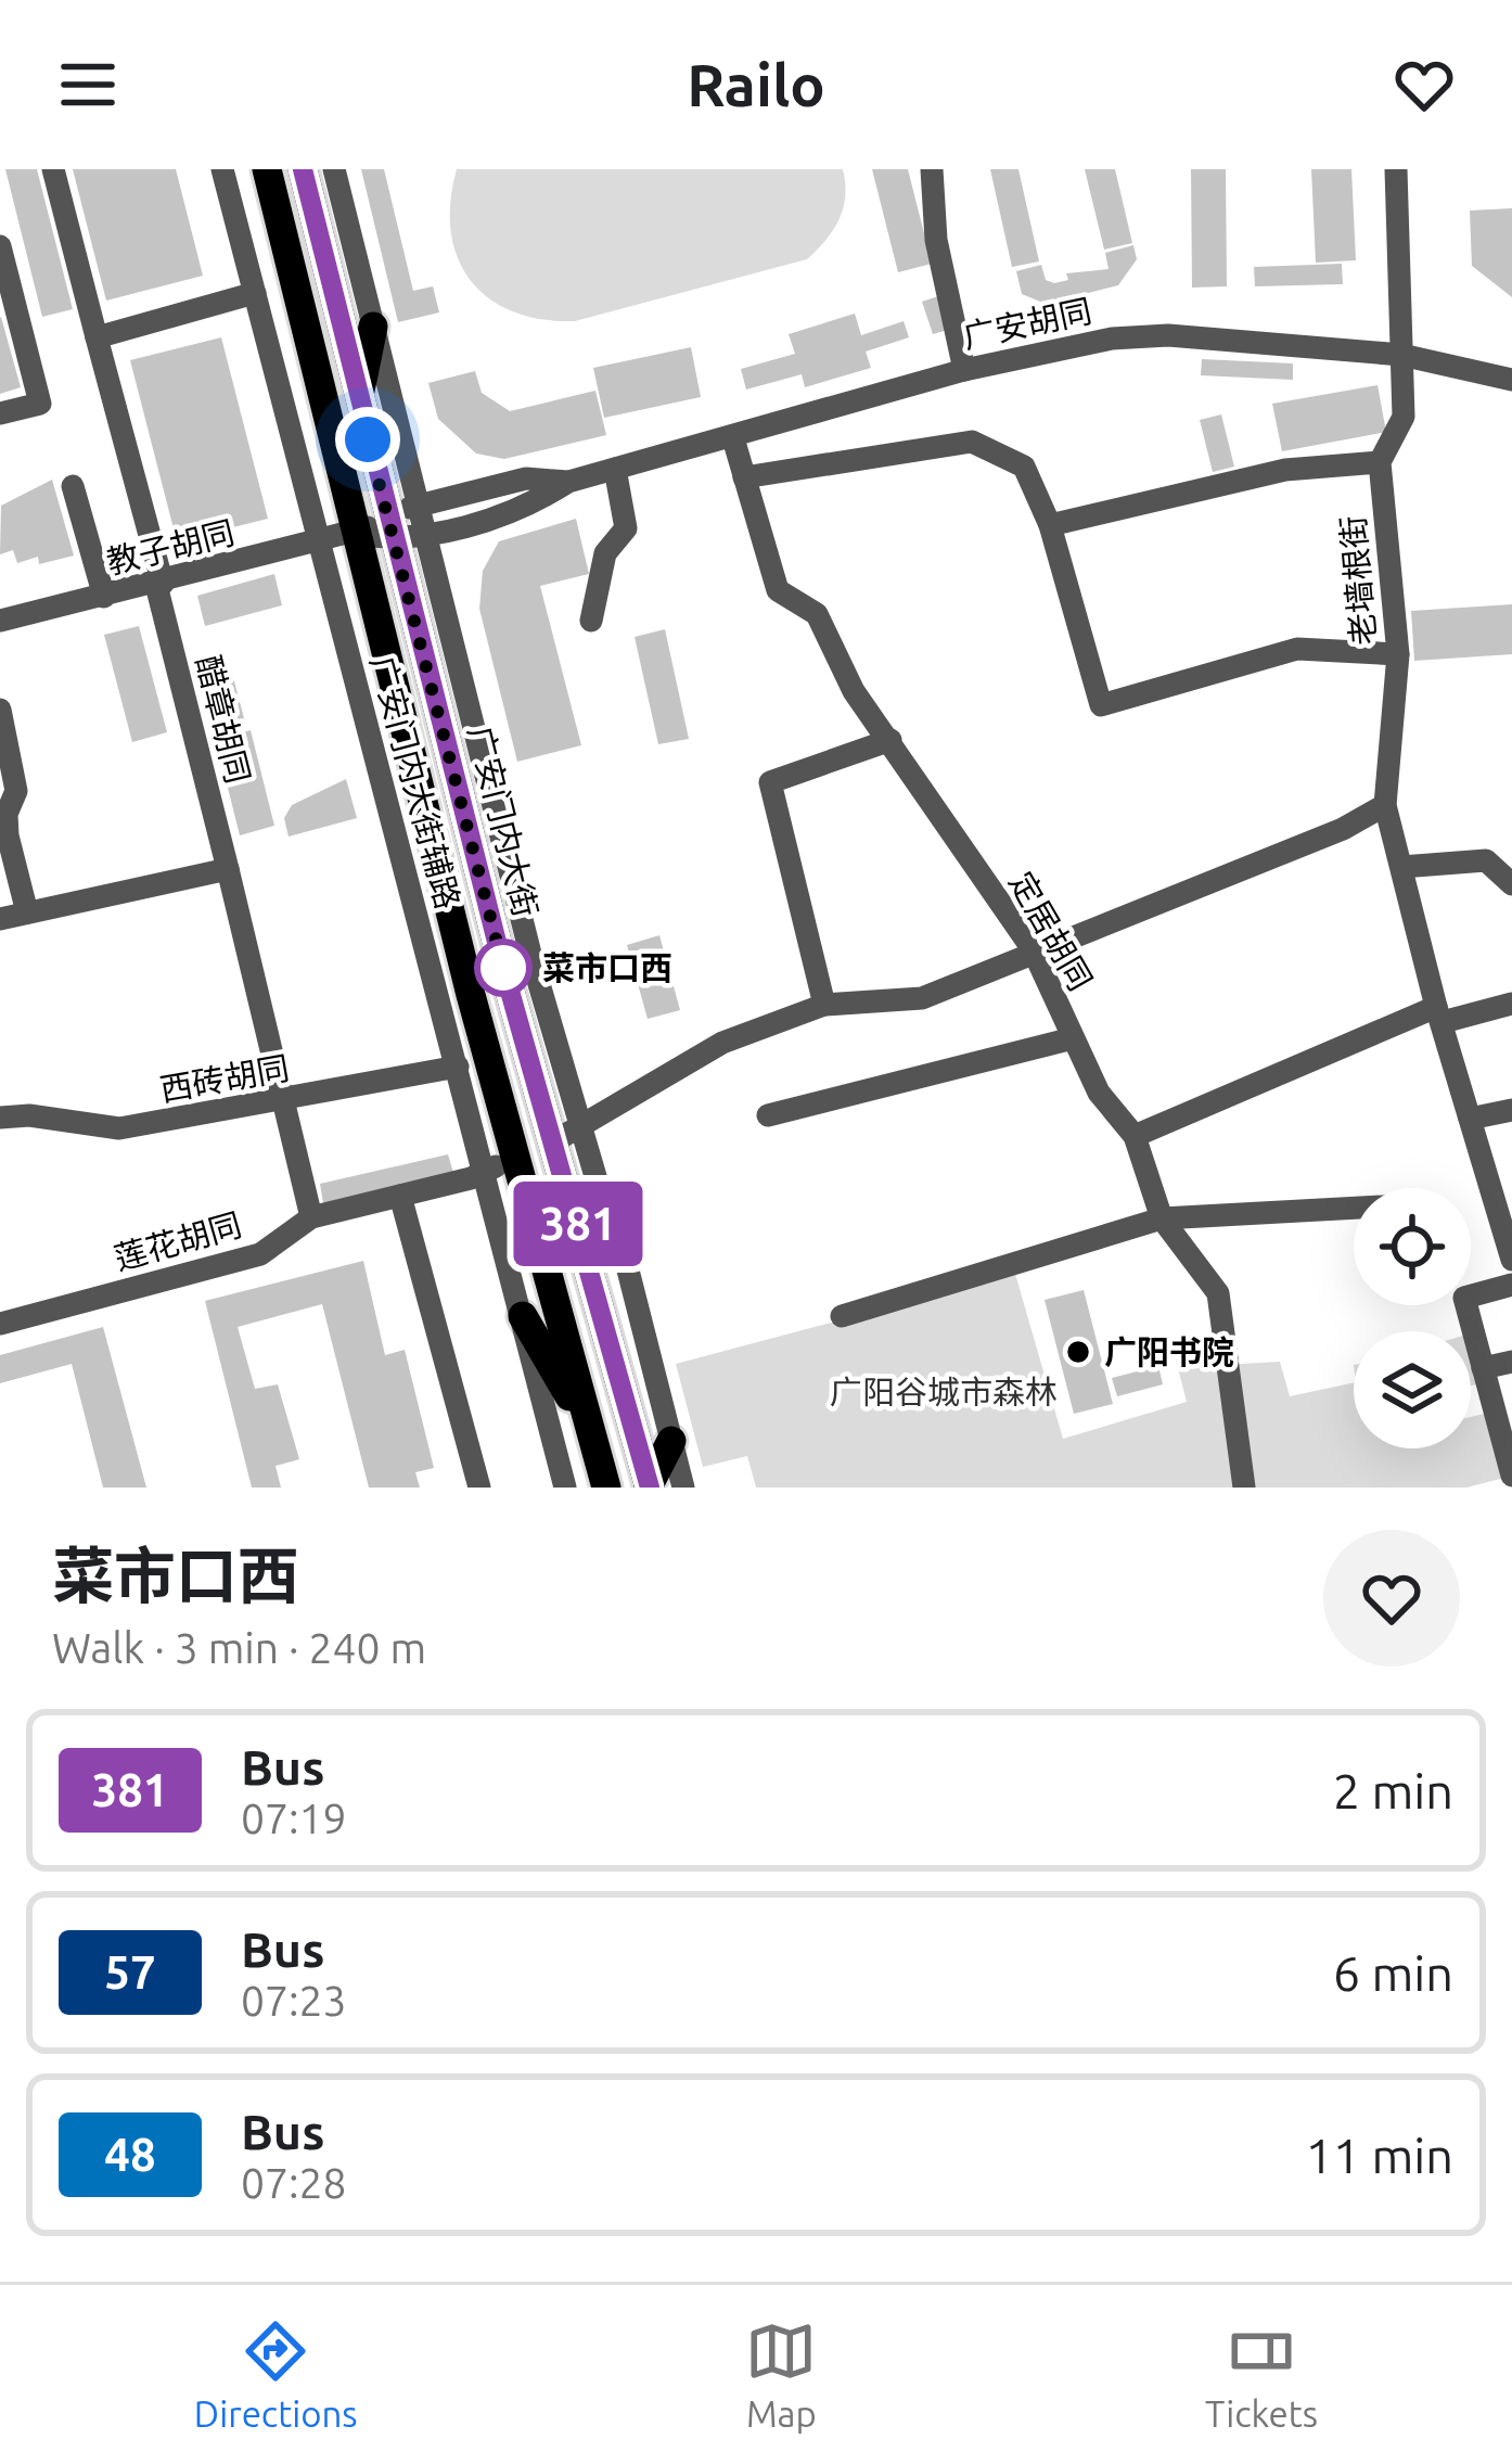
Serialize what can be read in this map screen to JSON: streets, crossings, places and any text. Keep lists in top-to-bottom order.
{
  "streets": {
    "main road": ["广安门内大街"],
    "street": [
      "广安胡同",
      "教子胡同",
      "老墙根街",
      "醋章胡同",
      "广安门内大街辅路",
      "定居胡同",
      "西砖胡同",
      "莲花胡同"
    ]
  },
  "crossings": [
    ["广安胡同", "老墙根街"],
    ["广安胡同", "广安门内大街辅路"],
    ["广安胡同", "广安门内大街"],
    ["广安胡同", "定居胡同"],
    ["教子胡同", "醋章胡同"],
    ["教子胡同", "广安门内大街辅路"],
    ["醋章胡同", "西砖胡同"],
    ["醋章胡同", "莲花胡同"],
    ["广安门内大街辅路", "广安门内大街"],
    ["广安门内大街辅路", "西砖胡同"],
    ["广安门内大街辅路", "莲花胡同"]
  ],
  "parks": ["广阳谷城市森林"],
  "places": ["菜市口西", "广阳书院"],
  "lines": ["bus line 381"],
  "page": {
    "header": "Railo",
    "on_map": "381",
    "heading": ["菜市口西", "Walk · 3 min · 240 m"],
    "list": [
      {
        "mark": "381",
        "name": "Bus",
        "note": "07:19",
        "value": "2 min"
      },
      {
        "mark": "57",
        "name": "Bus",
        "note": "07:23",
        "value": "6 min"
      },
      {
        "mark": "48",
        "name": "Bus",
        "note": "07:28",
        "value": "11 min"
      }
    ],
    "tabs": ["Directions", "Map", "Tickets"]
  }
}
